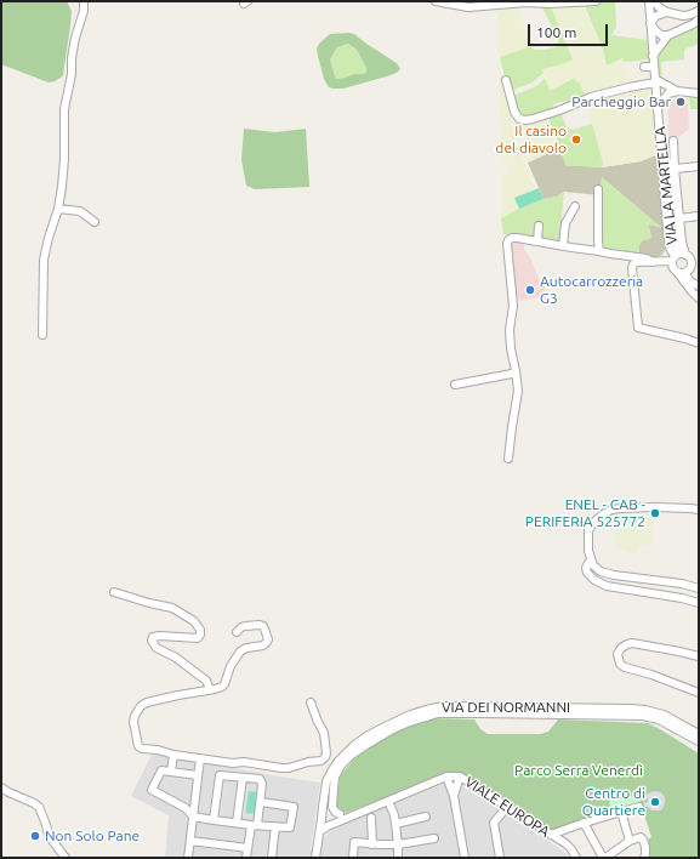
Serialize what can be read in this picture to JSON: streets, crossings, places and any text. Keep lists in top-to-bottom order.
{
  "streets": {
    "street": ["VIA LA MARTELLA", "VIA DEI NORMANNI", "VIALE EUROPA"]
  },
  "crossings": [
    ["VIA DEI NORMANNI", "VIALE EUROPA"]
  ],
  "parks": ["Parco Serra Venerdì"],
  "places": [
    "Parcheggio Bar",
    "Il casino del diavolo",
    "Autocarrozzeria G3",
    "ENEL - CAB - PERIFERIA 525772",
    "Centro di Quartiere",
    "Non Solo Pane"
  ],
  "scale_bar": "100 m"
}
